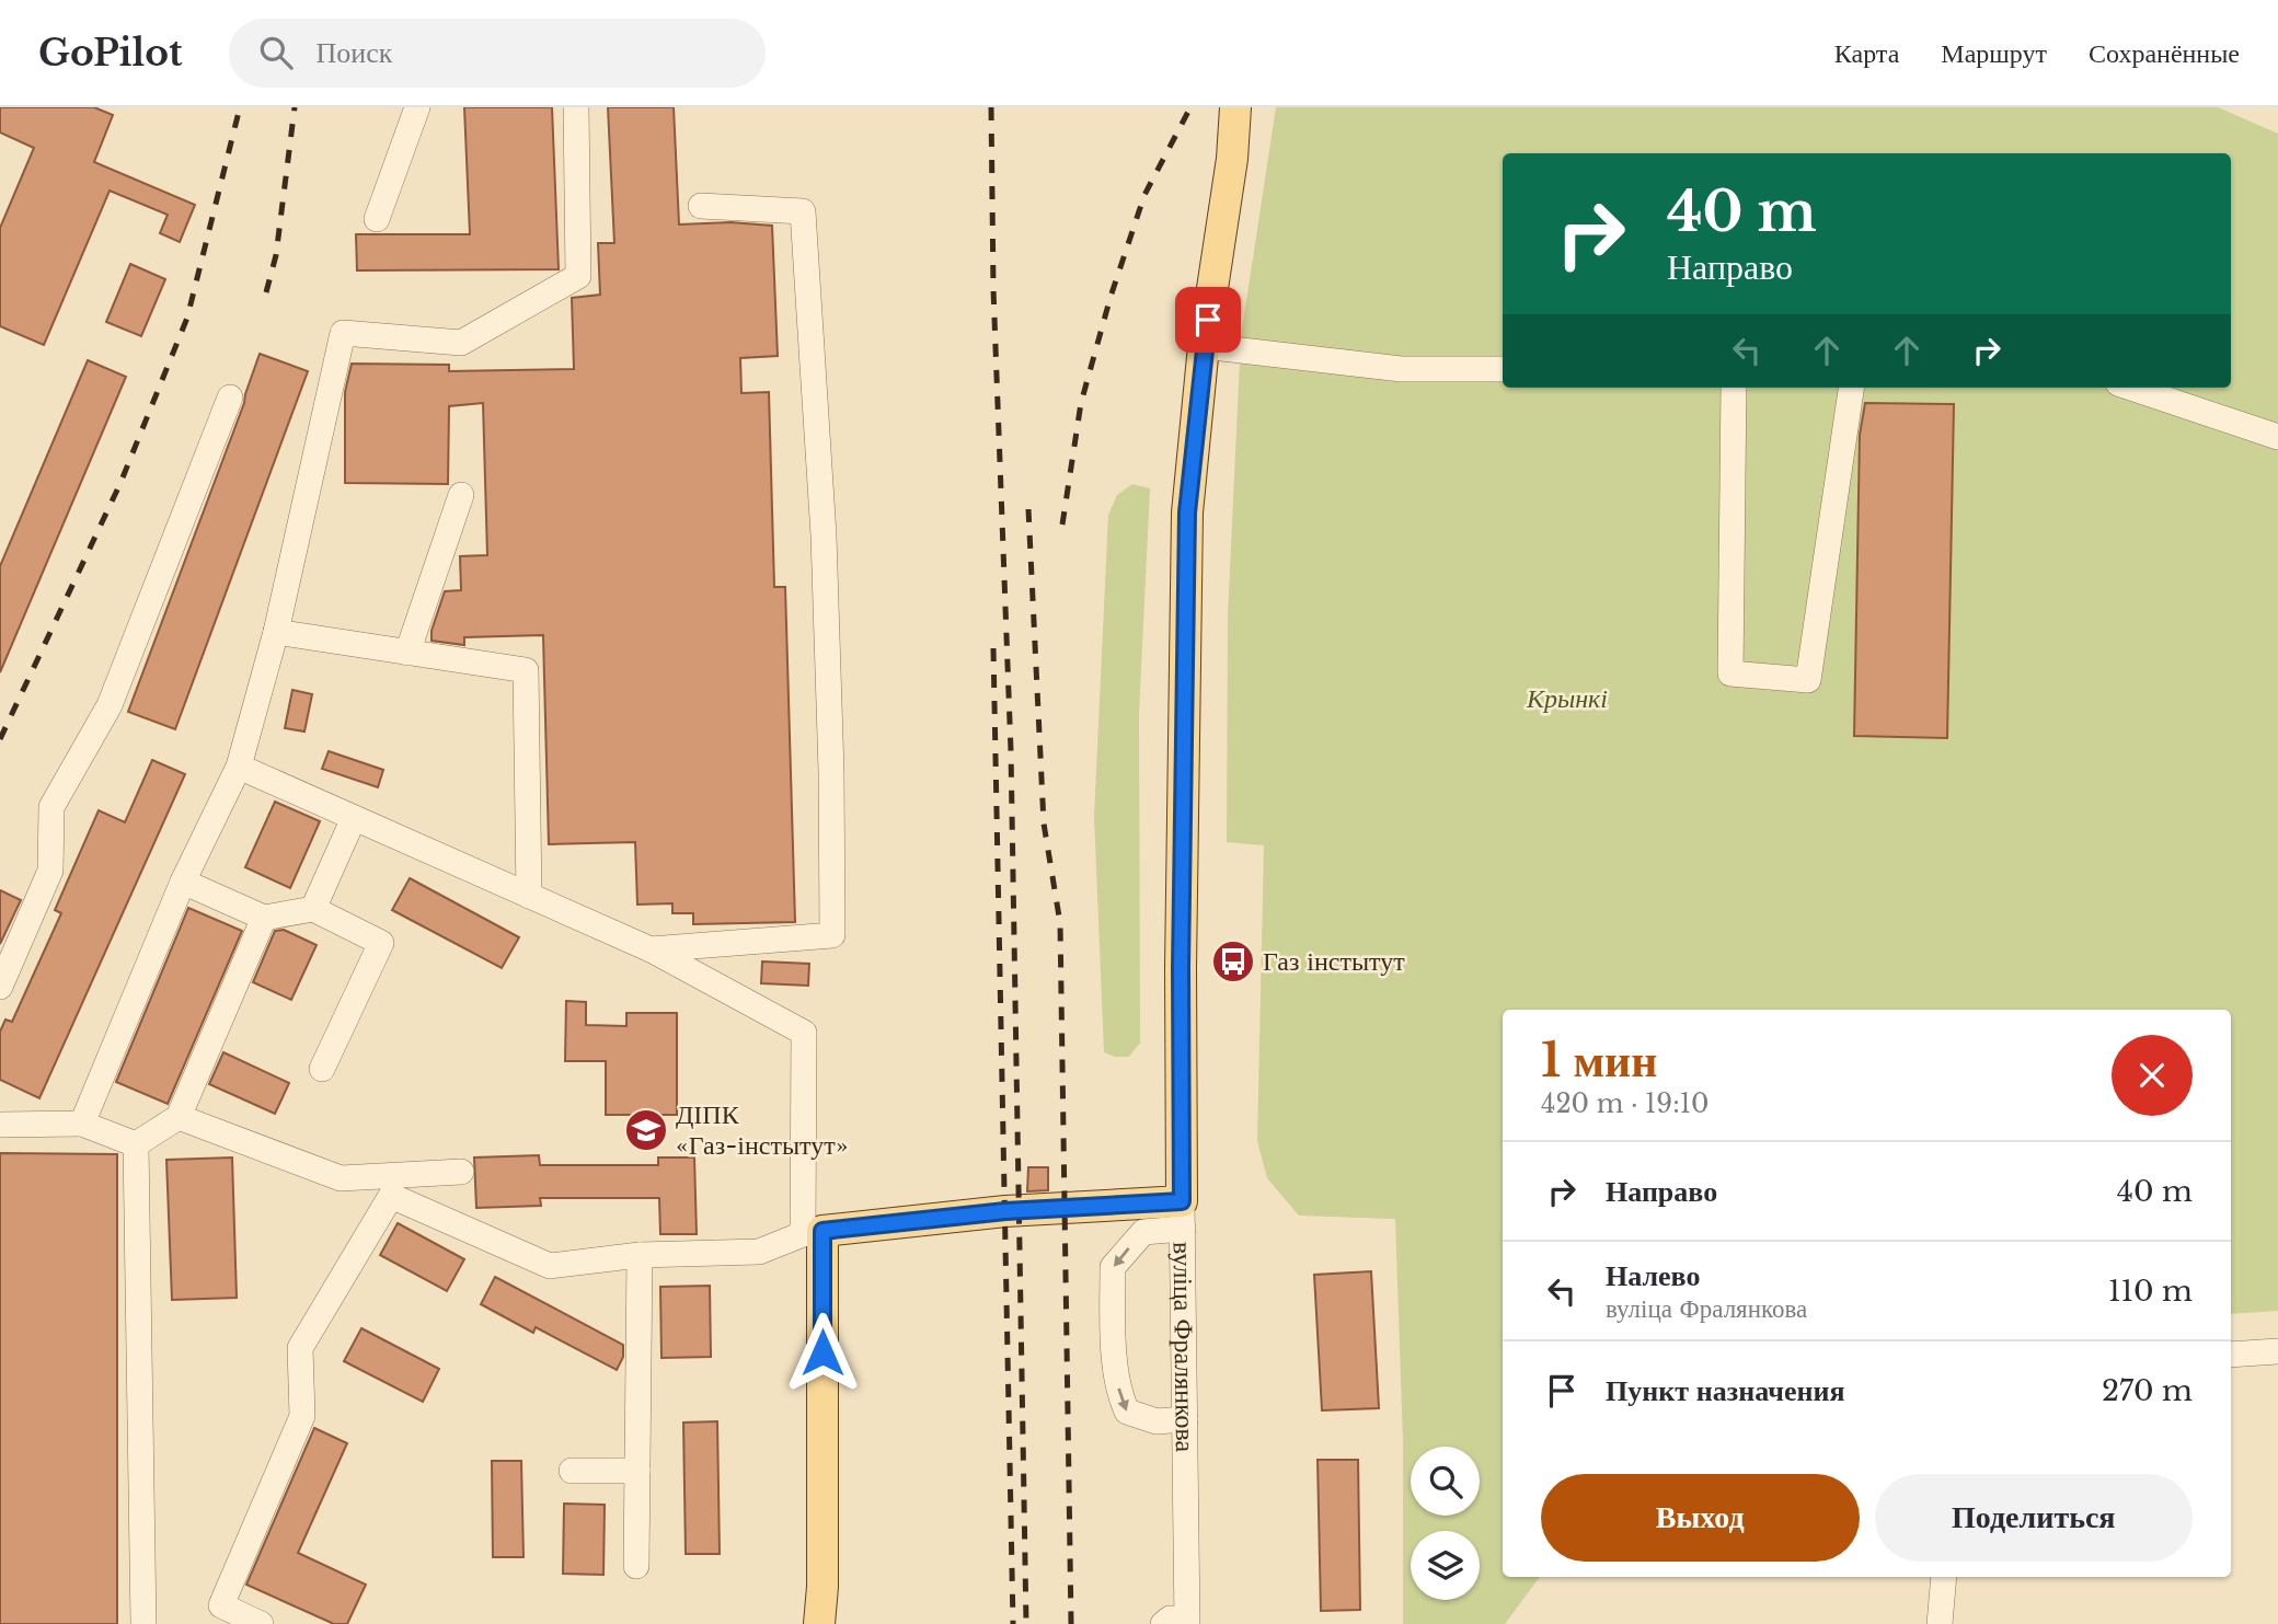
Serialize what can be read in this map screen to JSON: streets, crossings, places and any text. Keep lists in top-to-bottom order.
{
  "streets": {
    "main road": ["вуліца Фралянкова"]
  },
  "parks": ["Крынкі"],
  "places": {
    "bus stop": ["Газ інстытут"],
    "school or university": ["ДІПК «Газ-інстытут»"]
  },
  "page": {
    "header": "GoPilot",
    "search": "Поиск",
    "nav": ["Карта", "Маршрут", "Сохранённые"],
    "turn": ["40 m", "Направо"],
    "heading": ["1 мин", "420 m · 19:10"],
    "list": [
      {
        "name": "Направо",
        "value": "40 m"
      },
      {
        "name": "Налево",
        "note": "вуліца Фралянкова",
        "value": "110 m"
      },
      {
        "name": "Пункт назначения",
        "value": "270 m"
      }
    ],
    "buttons": ["Выход", "Поделиться"]
  }
}
